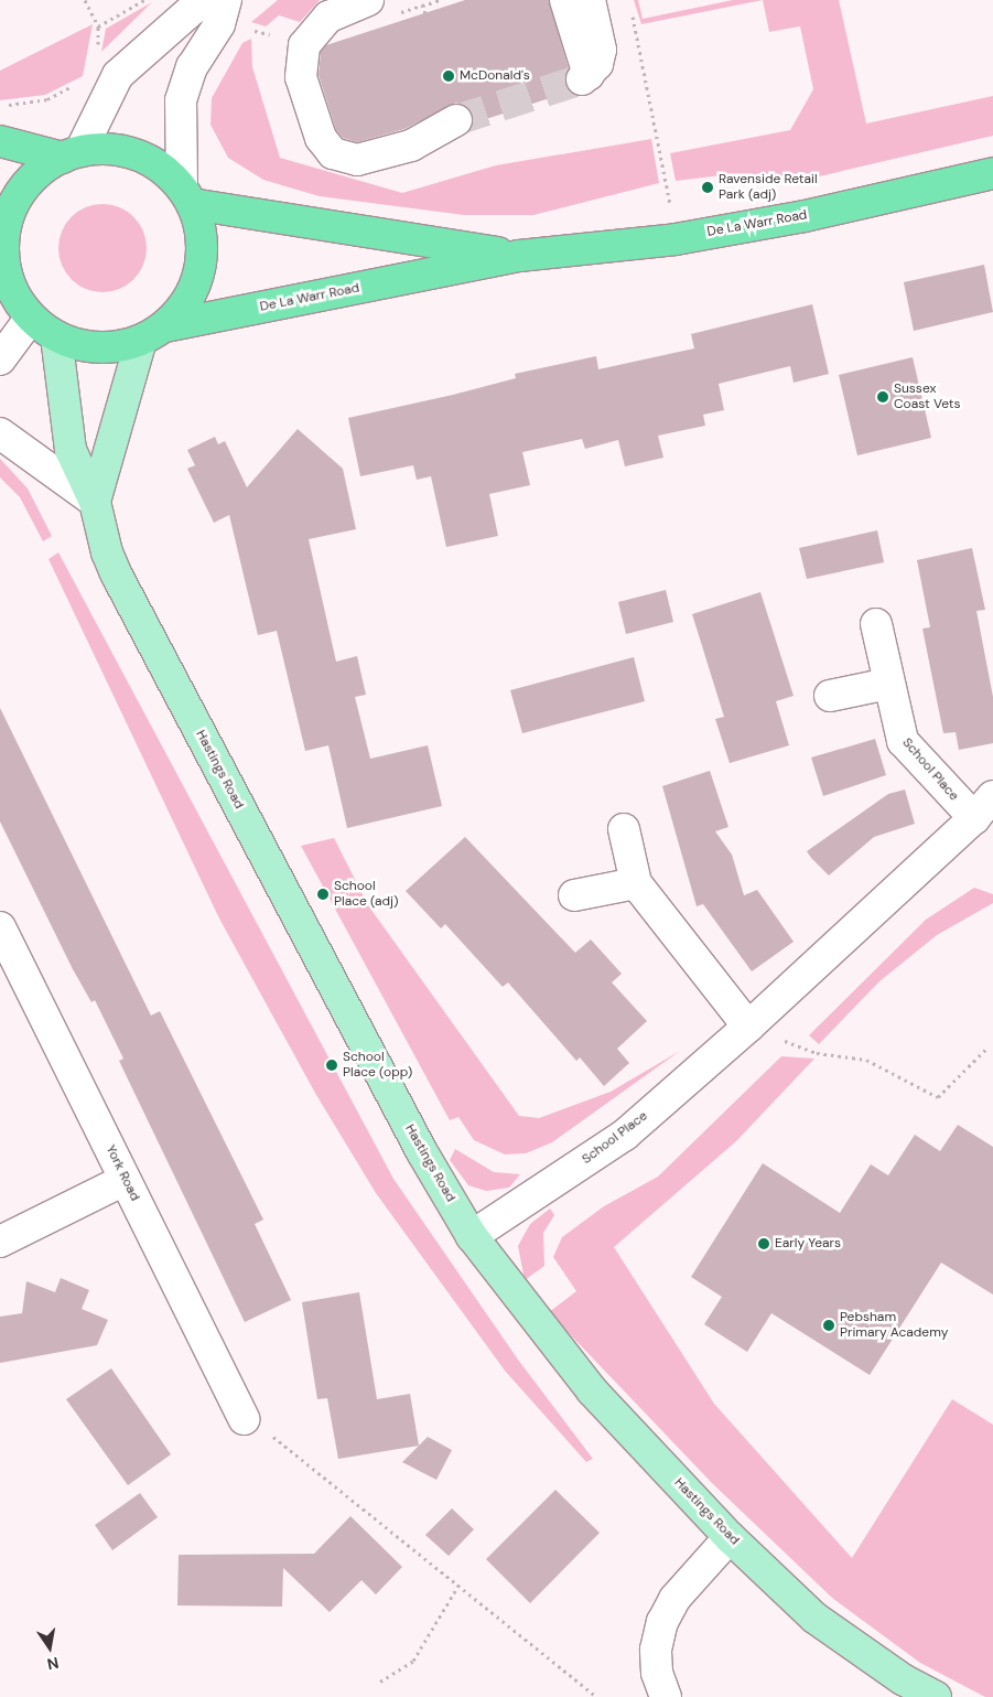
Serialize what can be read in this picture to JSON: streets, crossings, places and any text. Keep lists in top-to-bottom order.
{
  "streets": {
    "highway": ["De La Warr Road"],
    "main road": ["Hastings Road"],
    "street": ["School Place", "York Road"]
  },
  "crossings": [
    ["De La Warr Road", "Hastings Road"],
    ["Hastings Road", "School Place"]
  ],
  "places": [
    "McDonald's",
    "Ravenside Retail Park (adj)",
    "Sussex Coast Vets",
    "School Place (adj)",
    "School Place (opp)",
    "Early Years",
    "Pebsham Primary Academy"
  ],
  "north": "bottom"
}
